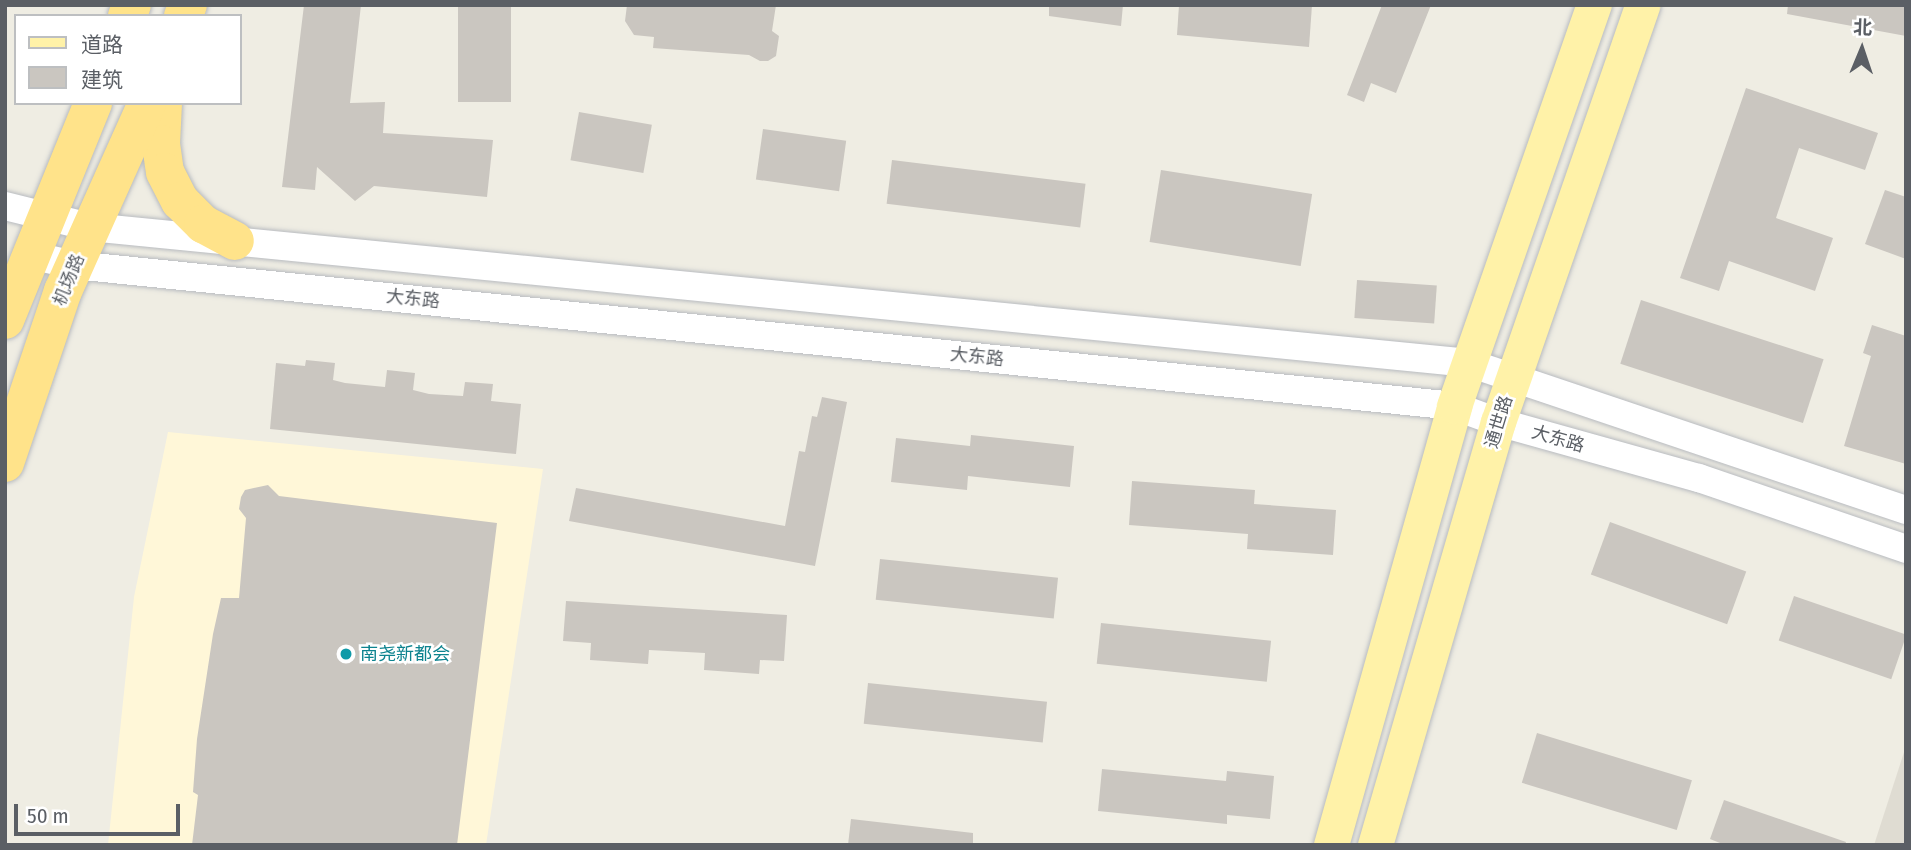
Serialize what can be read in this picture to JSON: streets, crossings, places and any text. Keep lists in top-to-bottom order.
{
  "streets": {
    "highway": ["机场路"],
    "main road": ["通世路"],
    "street": ["大东路"]
  },
  "crossings": [
    ["机场路", "大东路"],
    ["大东路", "通世路"]
  ],
  "places": ["南尧新都会"],
  "legend": ["道路", "建筑"],
  "scale_bar": "50 m",
  "north": "top"
}
